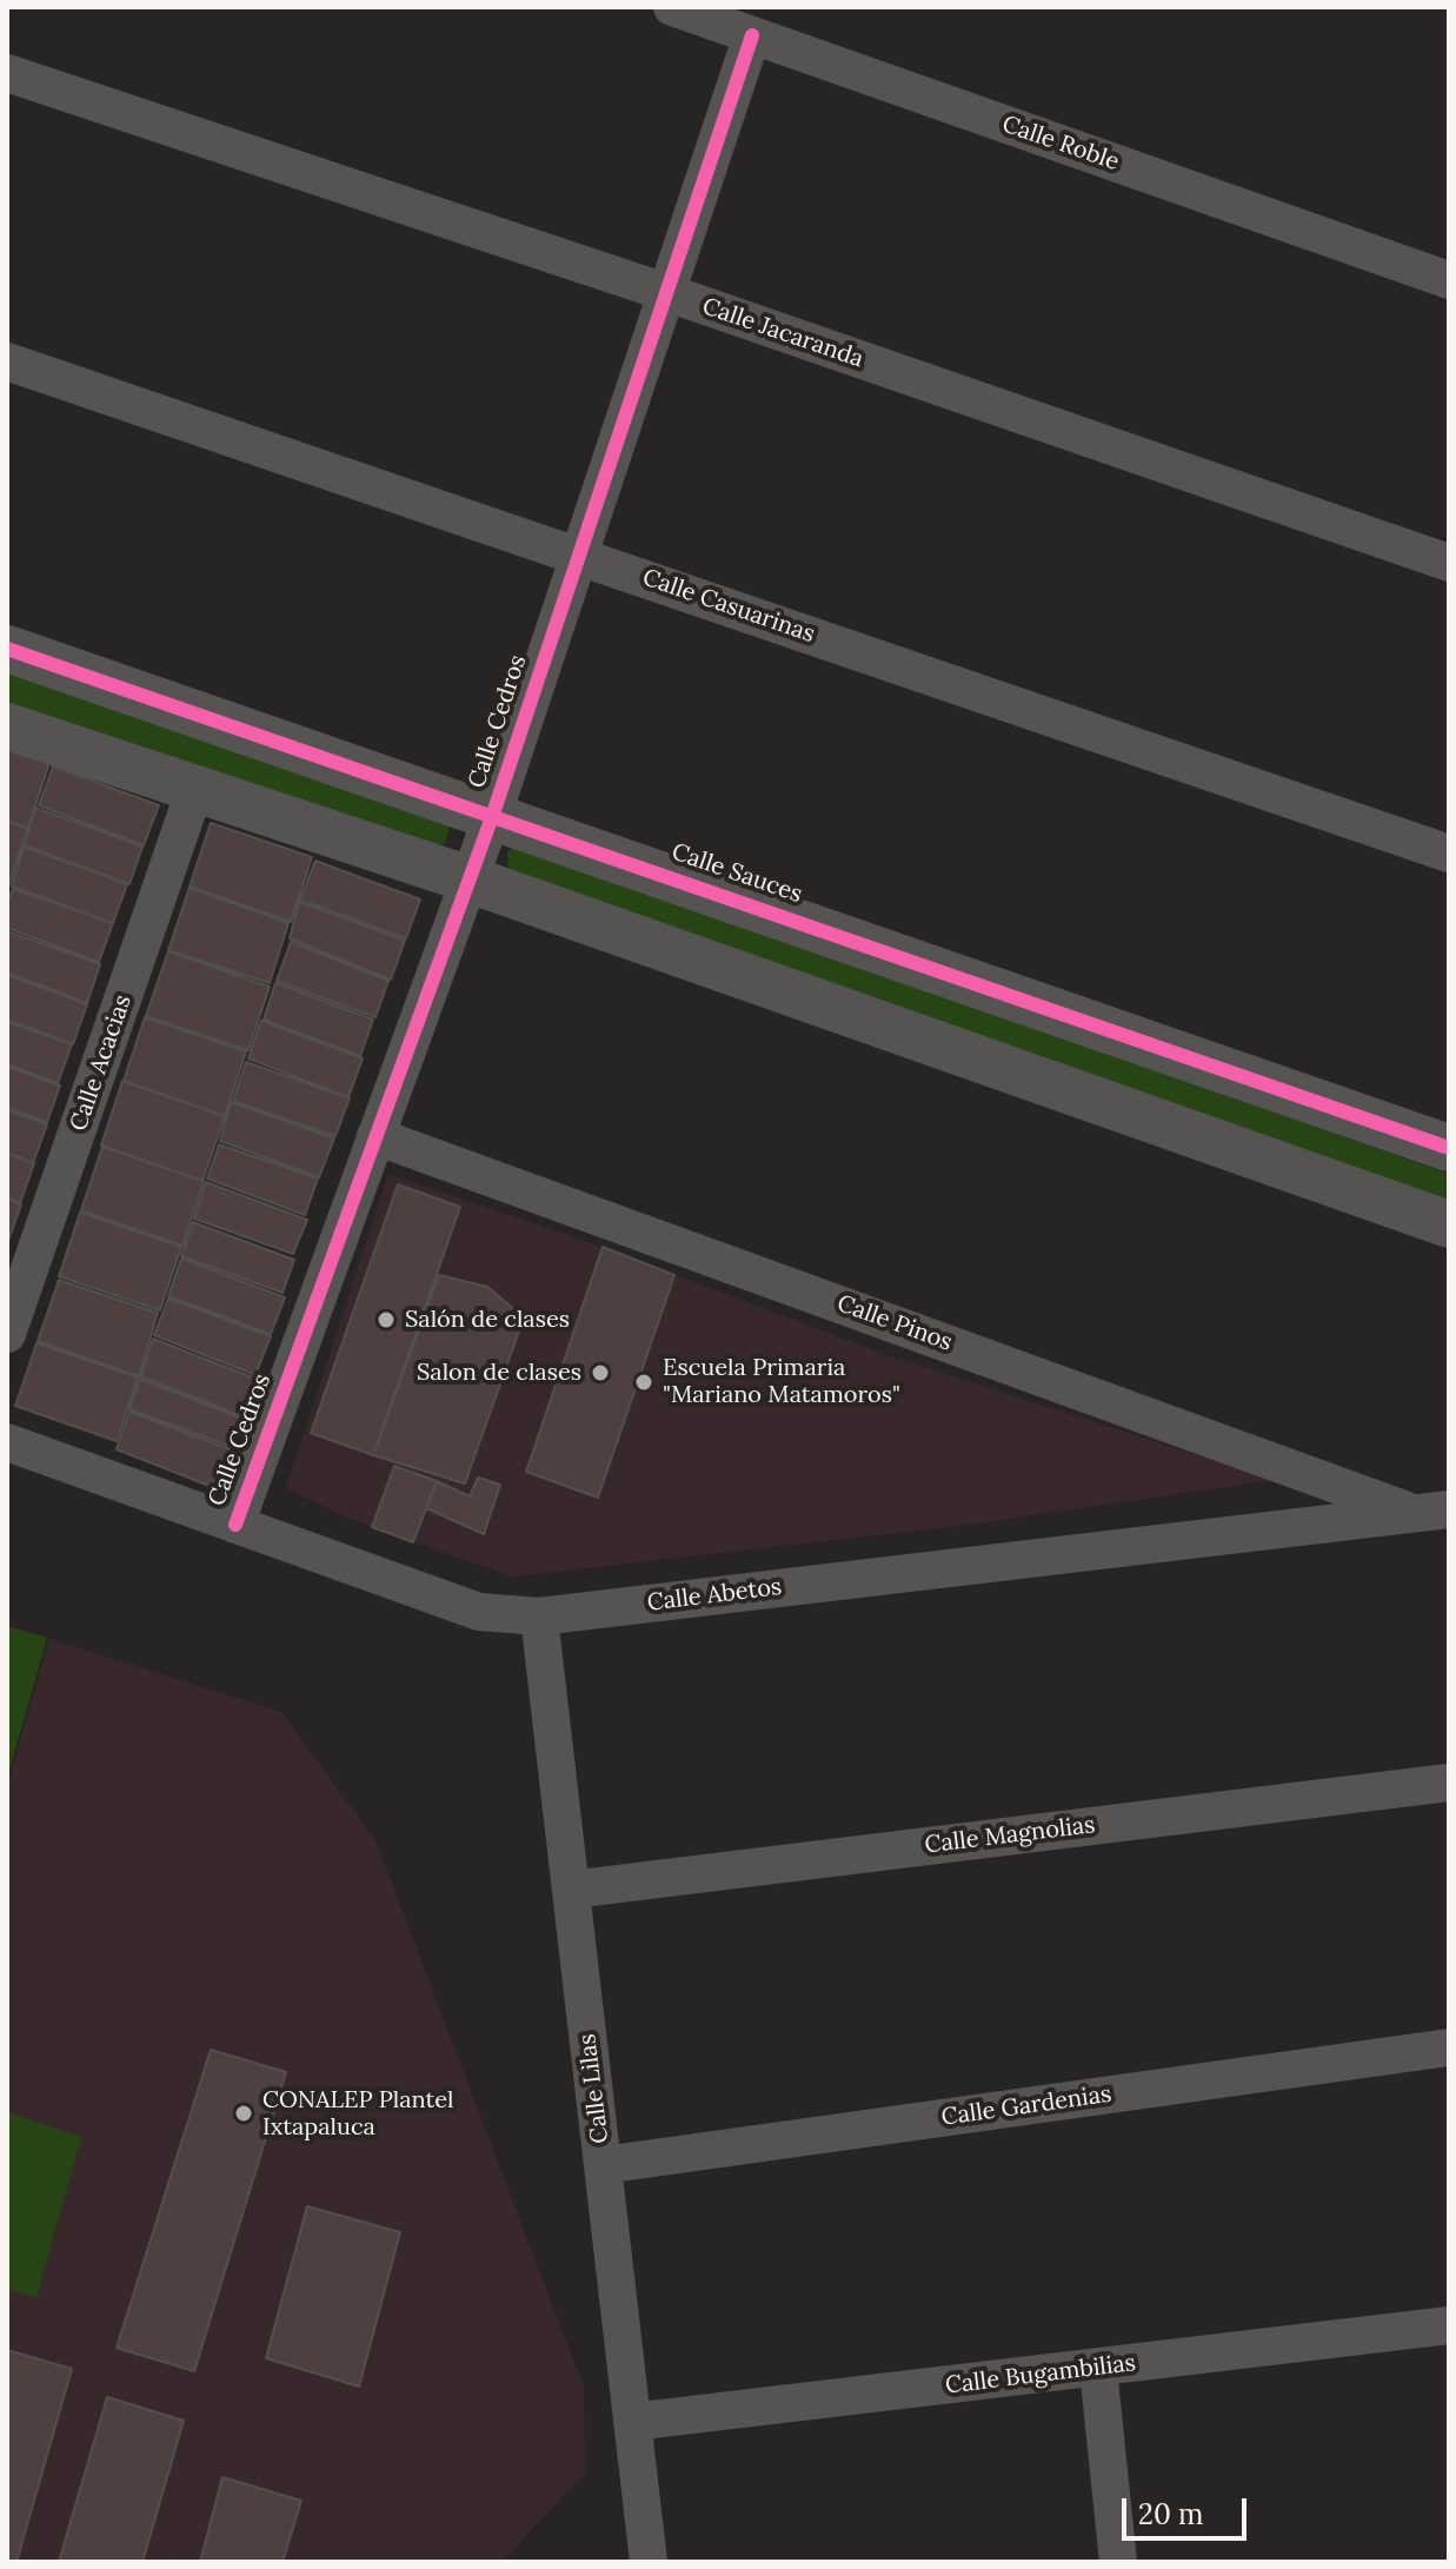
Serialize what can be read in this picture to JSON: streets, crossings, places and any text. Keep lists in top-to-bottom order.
{
  "streets": {
    "street": [
      "Calle Roble",
      "Calle Jacaranda",
      "Calle Casuarinas",
      "Calle Cedros",
      "Calle Sauces",
      "Calle Acacias",
      "Calle Pinos",
      "Calle Abetos",
      "Calle Magnolias",
      "Calle Lilas",
      "Calle Gardenias",
      "Calle Bugambilias"
    ]
  },
  "crossings": [
    ["Calle Roble", "Calle Cedros"],
    ["Calle Jacaranda", "Calle Cedros"],
    ["Calle Casuarinas", "Calle Cedros"],
    ["Calle Cedros", "Calle Sauces"],
    ["Calle Cedros", "Calle Pinos"],
    ["Calle Cedros", "Calle Abetos"],
    ["Calle Pinos", "Calle Abetos"],
    ["Calle Abetos", "Calle Lilas"],
    ["Calle Magnolias", "Calle Lilas"],
    ["Calle Lilas", "Calle Gardenias"],
    ["Calle Lilas", "Calle Bugambilias"]
  ],
  "places": [
    "Salón de clases",
    "Salon de clases",
    "Escuela Primaria \"Mariano Matamoros\"",
    "CONALEP Plantel Ixtapaluca"
  ],
  "scale_bar": "20 m"
}
